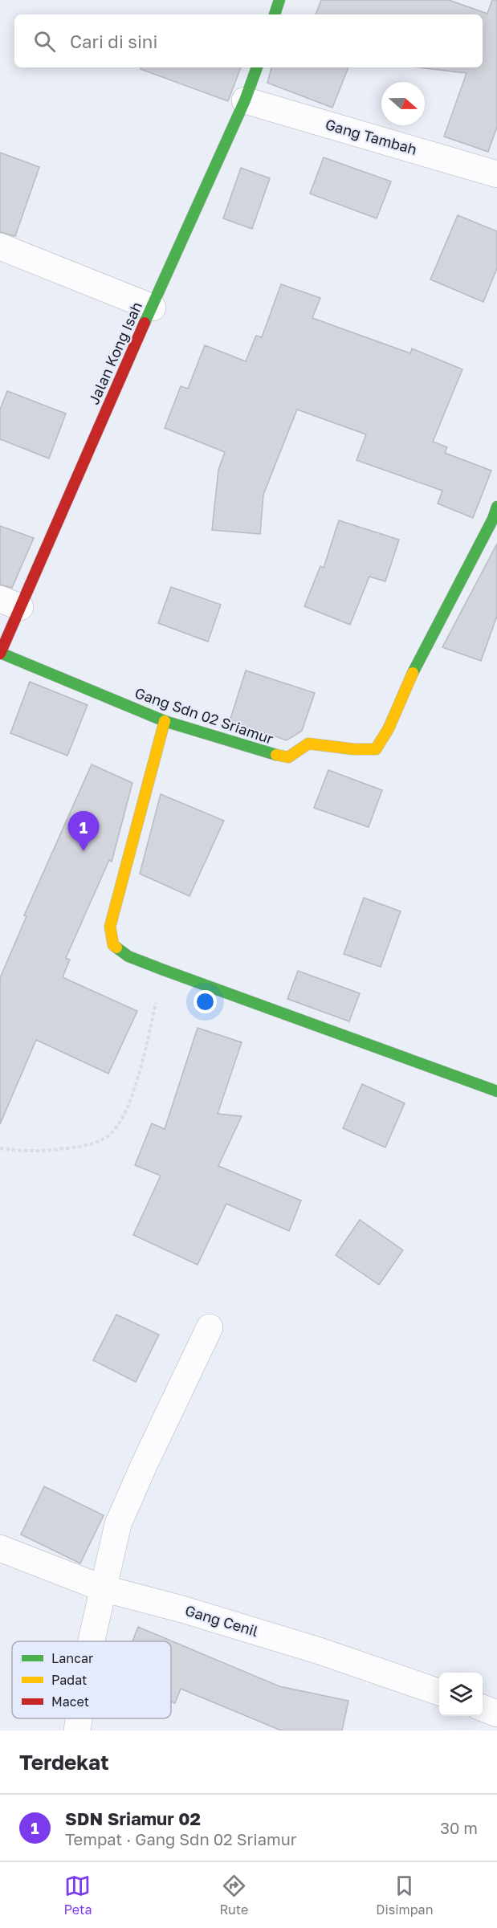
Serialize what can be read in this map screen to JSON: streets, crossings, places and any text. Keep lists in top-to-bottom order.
{
  "streets": {
    "street": [
      "Gang Tambah",
      "Jalan Kong Isah",
      "Gang Sdn 02 Sriamur",
      "Gang Cenil"
    ]
  },
  "crossings": [
    ["Gang Tambah", "Jalan Kong Isah"],
    ["Jalan Kong Isah", "Gang Sdn 02 Sriamur"]
  ],
  "legend": ["Lancar", "Padat", "Macet"],
  "north": "right",
  "page": {
    "search": "Cari di sini",
    "pins": "1",
    "heading": "Terdekat",
    "list": [
      {
        "mark": "1",
        "name": "SDN Sriamur 02",
        "note": "Tempat · Gang Sdn 02 Sriamur",
        "value": "30 m"
      }
    ],
    "nav": ["Peta", "Rute", "Disimpan"]
  }
}
